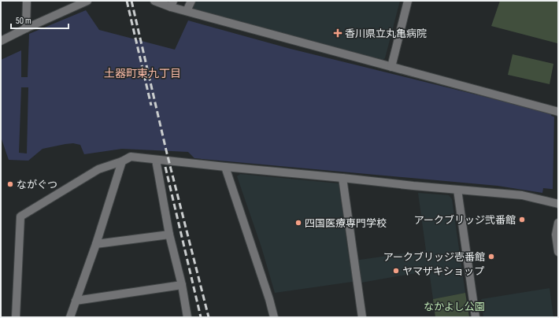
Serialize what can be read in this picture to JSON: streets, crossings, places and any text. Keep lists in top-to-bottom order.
{
  "districts": ["土器町東九丁目"],
  "parks": ["なかよし公園"],
  "places": {
    "health": ["香川県立丸亀病院"],
    "other": [
      "ながぐつ",
      "アークブリッジ弐番館",
      "四国医療専門学校",
      "アークブリッジ壱番館",
      "ヤマザキショップ"
    ]
  },
  "scale_bar": "50 m"
}
